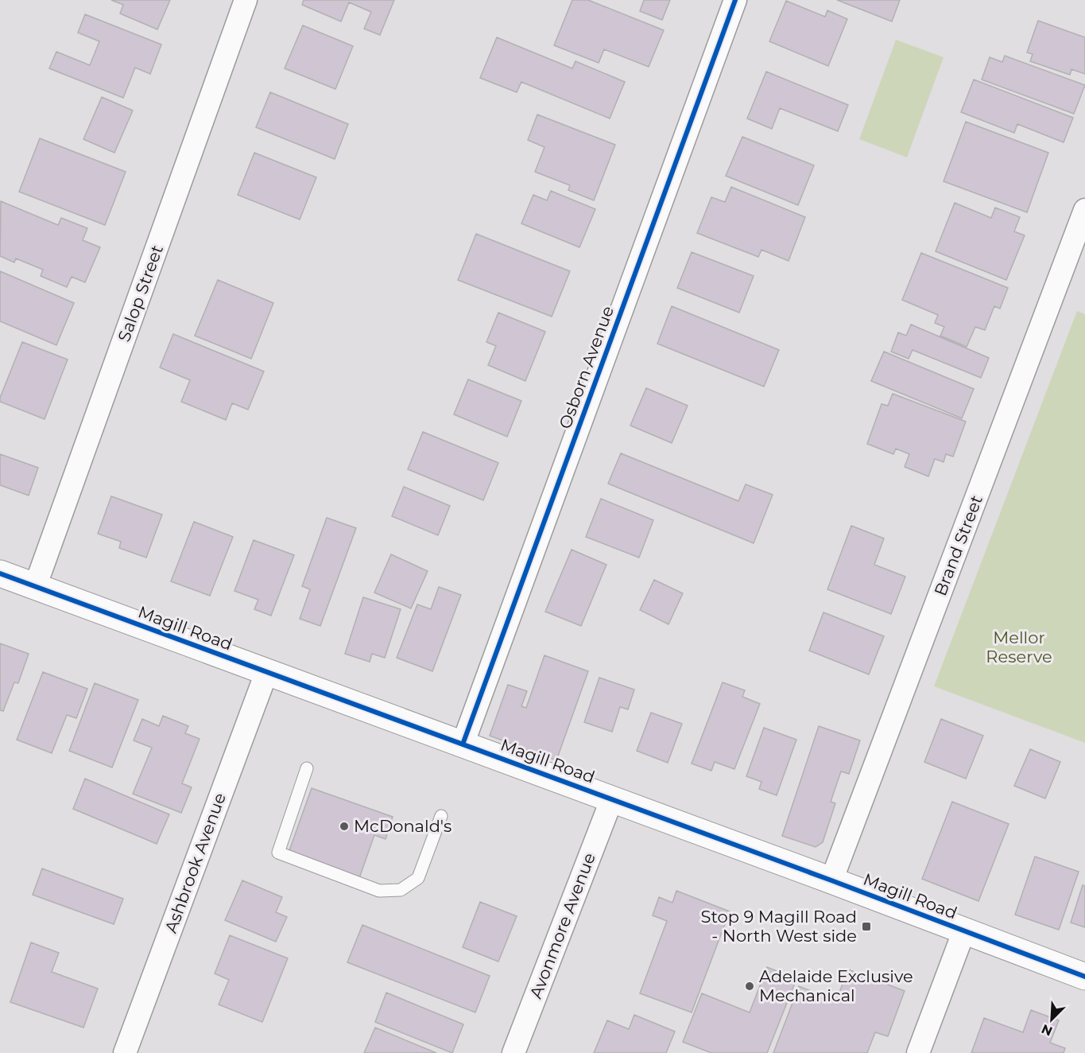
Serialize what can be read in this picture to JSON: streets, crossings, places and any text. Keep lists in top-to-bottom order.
{
  "streets": {
    "main road": ["Magill Road"],
    "street": [
      "Salop Street",
      "Osborn Avenue",
      "Brand Street",
      "Ashbrook Avenue",
      "Avonmore Avenue"
    ]
  },
  "crossings": [
    ["Salop Street", "Magill Road"],
    ["Osborn Avenue", "Magill Road"],
    ["Brand Street", "Magill Road"],
    ["Magill Road", "Ashbrook Avenue"],
    ["Magill Road", "Avonmore Avenue"]
  ],
  "parks": ["Mellor Reserve"],
  "places": {
    "other": ["McDonald's", "Adelaide Exclusive Mechanical"],
    "transit": ["Stop 9 Magill Road - North West side"]
  },
  "north": "bottom left"
}
